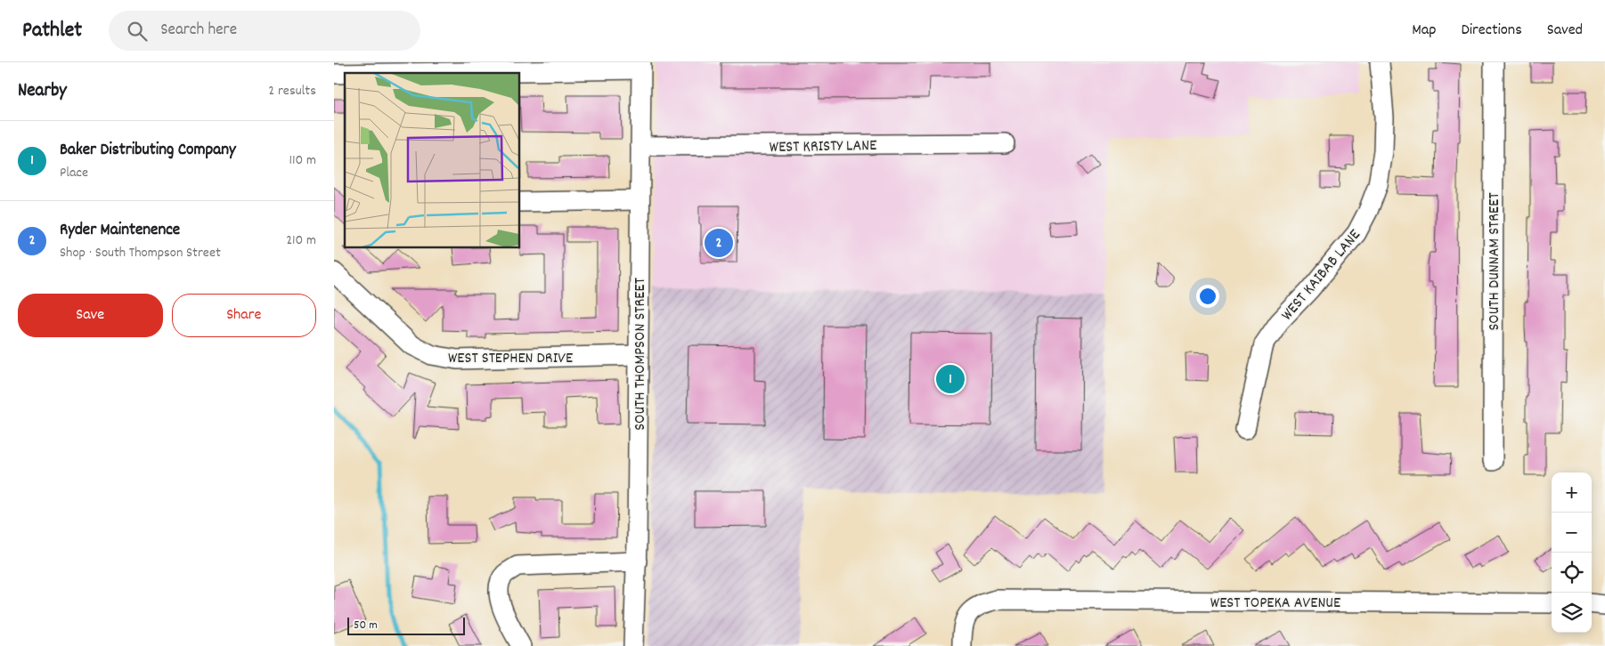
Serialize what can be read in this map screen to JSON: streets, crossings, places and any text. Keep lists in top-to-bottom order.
{
  "streets": {
    "street": [
      "WEST KRISTY LANE",
      "SOUTH DUNNAM STREET",
      "WEST KAIBAB LANE",
      "SOUTH THOMPSON STREET",
      "WEST STEPHEN DRIVE",
      "WEST TOPEKA AVENUE"
    ]
  },
  "crossings": [
    ["WEST KRISTY LANE", "SOUTH THOMPSON STREET"],
    ["SOUTH THOMPSON STREET", "WEST STEPHEN DRIVE"]
  ],
  "scale_bar": "50 m",
  "page": {
    "header": "Pathlet",
    "search": "Search here",
    "nav": ["Map", "Directions", "Saved"],
    "heading": ["Nearby", "2 results"],
    "list": [
      {
        "mark": "1",
        "name": "Baker Distributing Company",
        "note": "Place",
        "value": "110 m"
      },
      {
        "mark": "2",
        "name": "Ryder Maintenence",
        "note": "Shop · South Thompson Street",
        "value": "210 m"
      }
    ],
    "pins": ["2", "1"],
    "buttons": ["Save", "Share"],
    "map_buttons": ["+", "−"],
    "scale": "50 m"
  }
}
